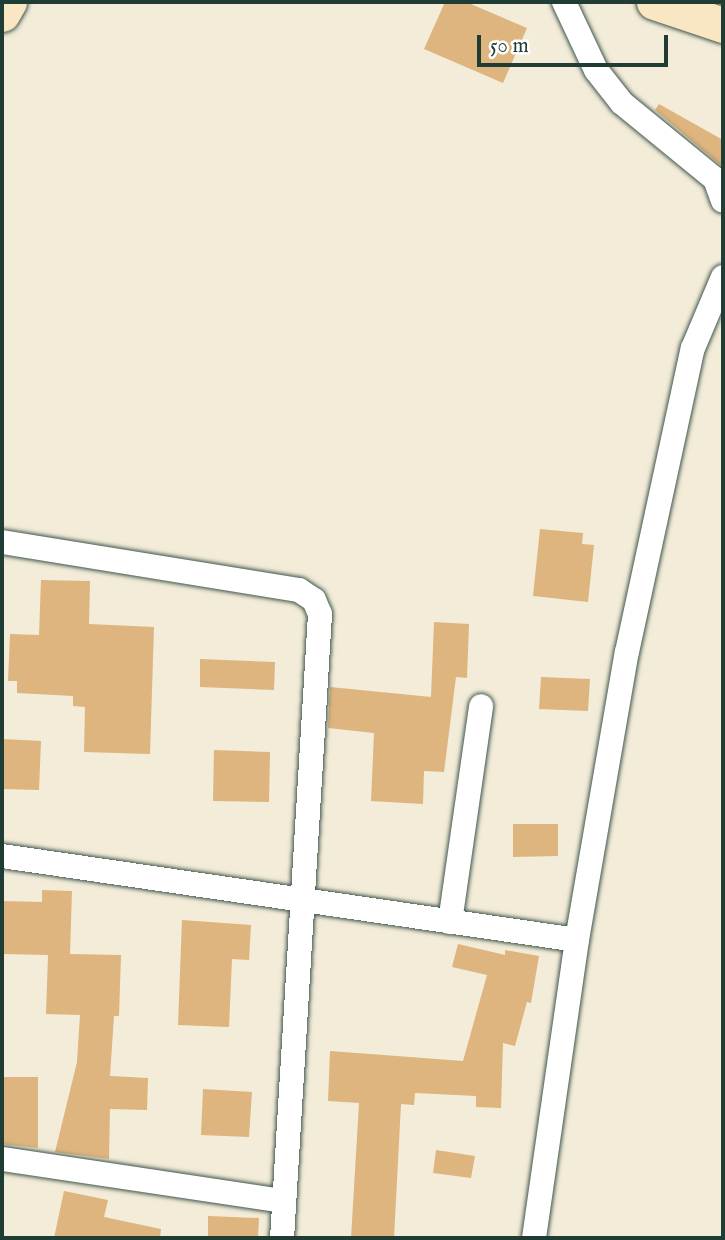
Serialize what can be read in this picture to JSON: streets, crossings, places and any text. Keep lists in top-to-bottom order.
{
  "scale_bar": "50 m"
}
